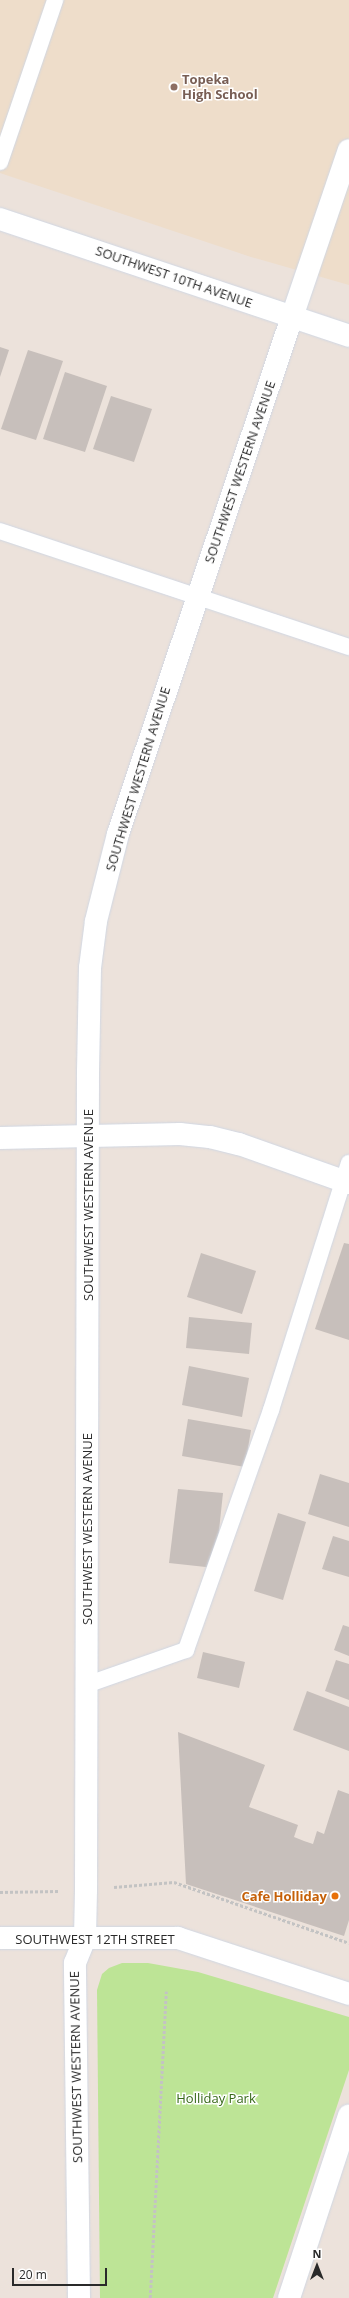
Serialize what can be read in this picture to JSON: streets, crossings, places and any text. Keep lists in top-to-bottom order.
{
  "streets": {
    "street": ["SOUTHWEST 10TH AVENUE", "SOUTHWEST WESTERN AVENUE", "SOUTHWEST 12TH STREET"]
  },
  "crossings": [
    ["SOUTHWEST 10TH AVENUE", "SOUTHWEST WESTERN AVENUE"],
    ["SOUTHWEST WESTERN AVENUE", "SOUTHWEST 12TH STREET"]
  ],
  "parks": ["Holliday Park"],
  "places": ["Topeka High School", "Cafe Holliday"],
  "scale_bar": "20 m",
  "north": "top"
}
